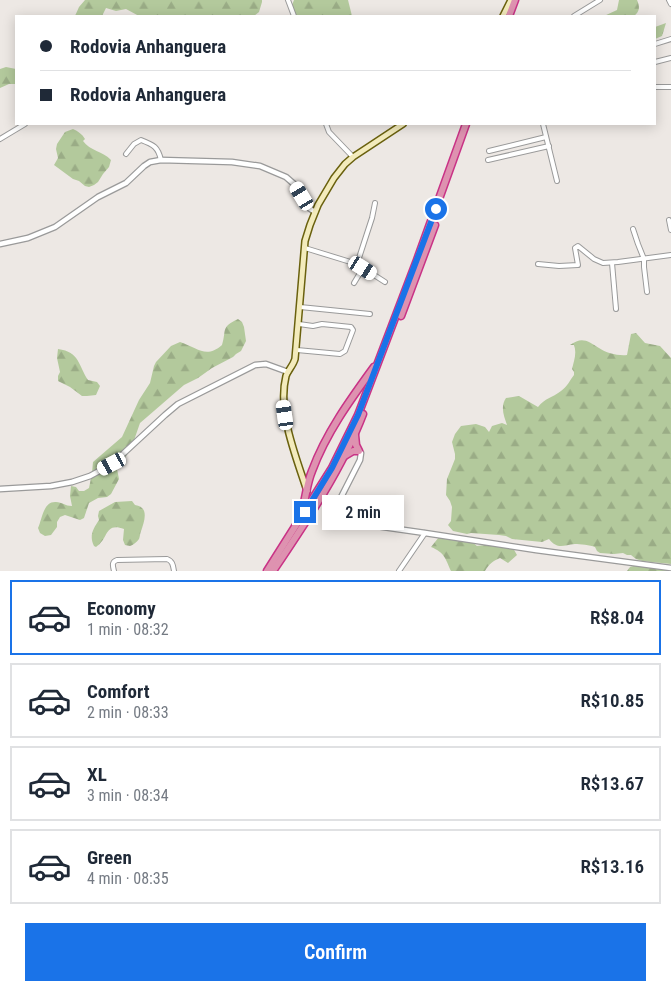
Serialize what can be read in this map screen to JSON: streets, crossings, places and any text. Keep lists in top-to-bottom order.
{
  "page": {
    "banner": ["Rodovia Anhanguera", "Rodovia Anhanguera"],
    "bubble": "2 min",
    "list": [
      {
        "name": "Economy",
        "note": "1 min · 08:32",
        "value": "R$8.04"
      },
      {
        "name": "Comfort",
        "note": "2 min · 08:33",
        "value": "R$10.85"
      },
      {
        "name": "XL",
        "note": "3 min · 08:34",
        "value": "R$13.67"
      },
      {
        "name": "Green",
        "note": "4 min · 08:35",
        "value": "R$13.16"
      }
    ],
    "buttons": "Confirm"
  }
}
